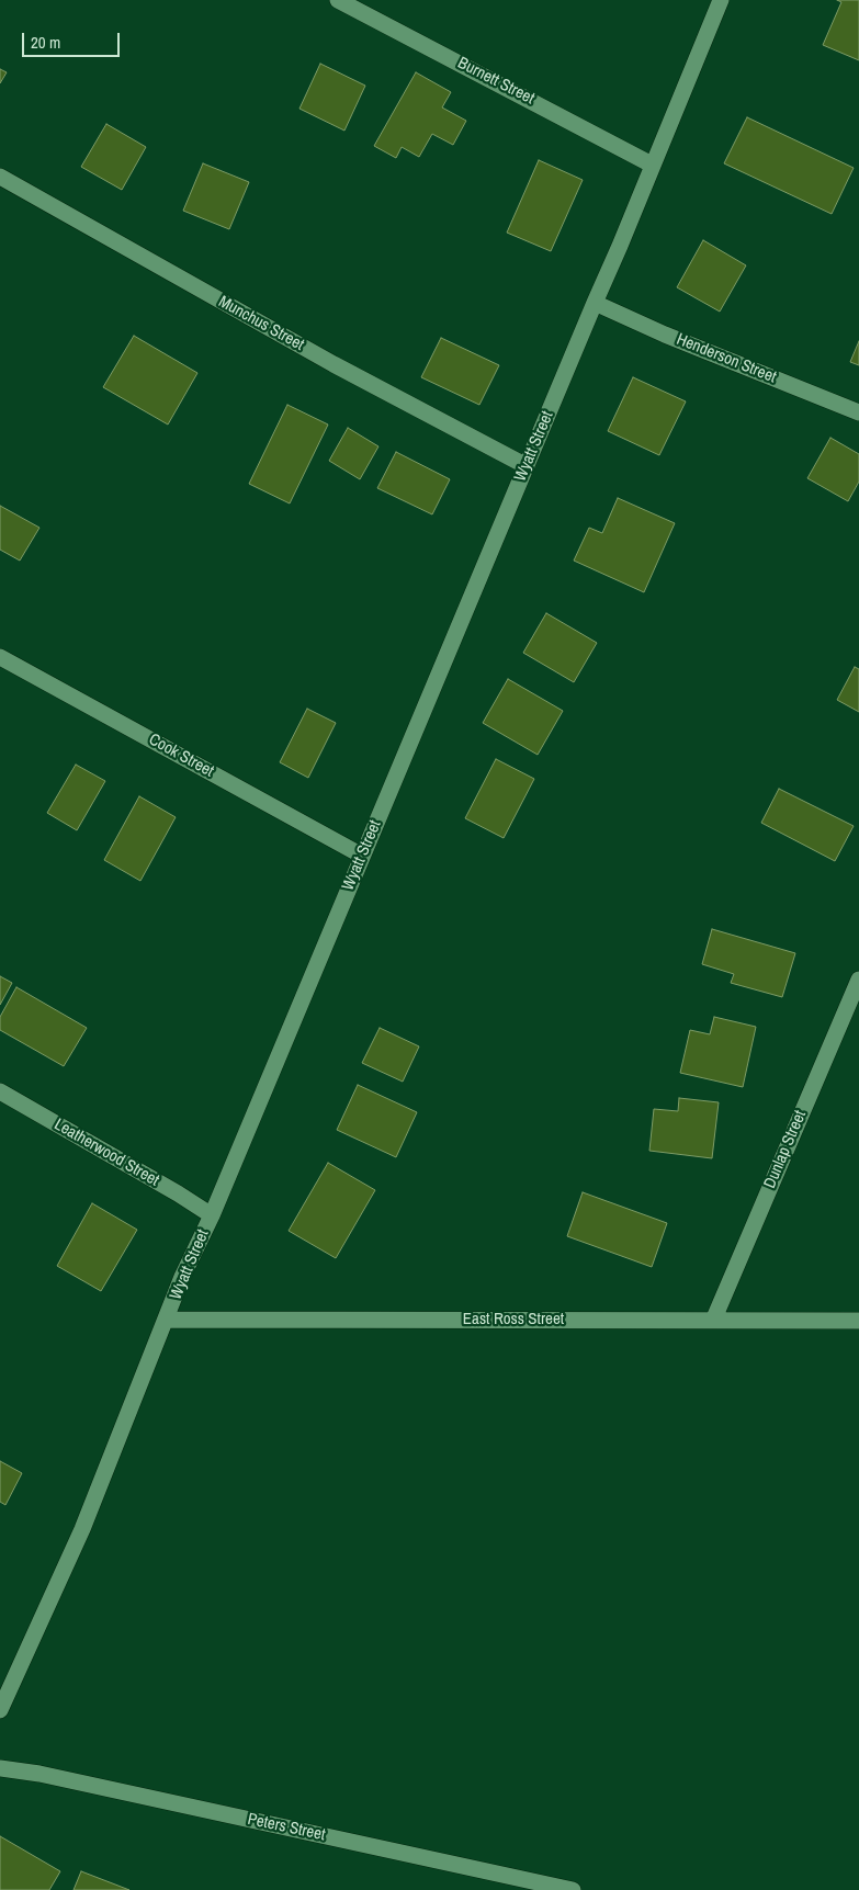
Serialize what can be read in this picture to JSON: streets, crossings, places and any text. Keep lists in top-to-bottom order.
{
  "streets": {
    "street": [
      "Burnett Street",
      "Munchus Street",
      "Henderson Street",
      "Wyatt Street",
      "Cook Street",
      "Dunlap Street",
      "Leatherwood Street",
      "East Ross Street",
      "Peters Street"
    ]
  },
  "crossings": [
    ["Burnett Street", "Wyatt Street"],
    ["Munchus Street", "Wyatt Street"],
    ["Henderson Street", "Wyatt Street"],
    ["Wyatt Street", "Cook Street"],
    ["Wyatt Street", "Leatherwood Street"],
    ["Wyatt Street", "East Ross Street"],
    ["Dunlap Street", "East Ross Street"]
  ],
  "scale_bar": "20 m"
}
